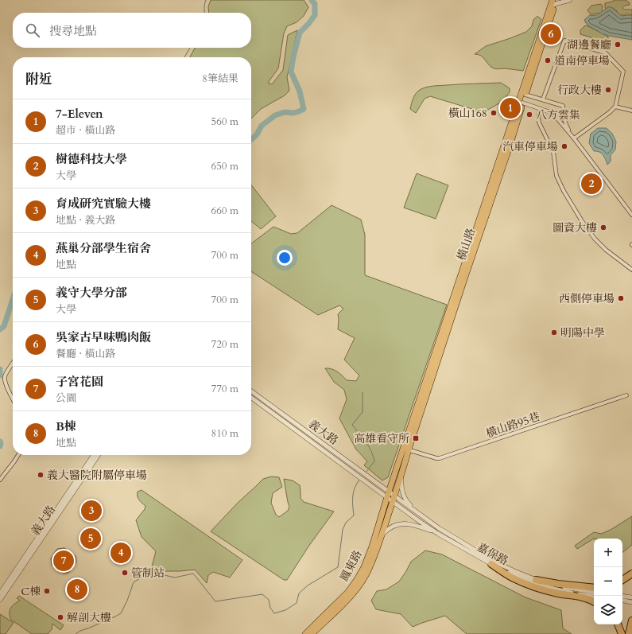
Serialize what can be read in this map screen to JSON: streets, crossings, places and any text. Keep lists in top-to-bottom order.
{
  "streets": {
    "main road": ["橫山路", "鳳東路"],
    "street": ["橫山路95巷", "義大路", "嘉保路"]
  },
  "crossings": [
    ["橫山路", "橫山路95巷"],
    ["橫山路", "義大路"],
    ["橫山路", "嘉保路"],
    ["橫山路", "鳳東路"],
    ["義大路", "鳳東路"],
    ["嘉保路", "鳳東路"]
  ],
  "places": {
    "other": [
      "湖邊餐廳",
      "道南停車場",
      "行政大樓",
      "橫山168",
      "八方雲集",
      "汽車停車場",
      "圖資大樓",
      "西側停車場",
      "明陽中學",
      "義大醫院附屬停車場",
      "管制站",
      "C棟",
      "解剖大樓"
    ],
    "transit": ["高雄看守所"]
  },
  "page": {
    "search": "搜尋地點",
    "pins": [
      "6",
      "1",
      "2",
      "3",
      "5",
      "4",
      "7",
      "8"
    ],
    "heading": ["附近", "8筆結果"],
    "list": [
      {
        "mark": "1",
        "name": "7-Eleven",
        "note": "超市 · 橫山路",
        "value": "560 m"
      },
      {
        "mark": "2",
        "name": "樹德科技大學",
        "note": "大學",
        "value": "650 m"
      },
      {
        "mark": "3",
        "name": "育成研究實驗大樓",
        "note": "地點 · 義大路",
        "value": "660 m"
      },
      {
        "mark": "4",
        "name": "燕巢分部學生宿舍",
        "note": "地點",
        "value": "700 m"
      },
      {
        "mark": "5",
        "name": "義守大學分部",
        "note": "大學",
        "value": "700 m"
      },
      {
        "mark": "6",
        "name": "吳家古早味鴨肉飯",
        "note": "餐廳 · 橫山路",
        "value": "720 m"
      },
      {
        "mark": "7",
        "name": "子宮花園",
        "note": "公園",
        "value": "770 m"
      },
      {
        "mark": "8",
        "name": "B棟",
        "note": "地點",
        "value": "810 m"
      }
    ],
    "map_buttons": ["+", "−"]
  }
}
